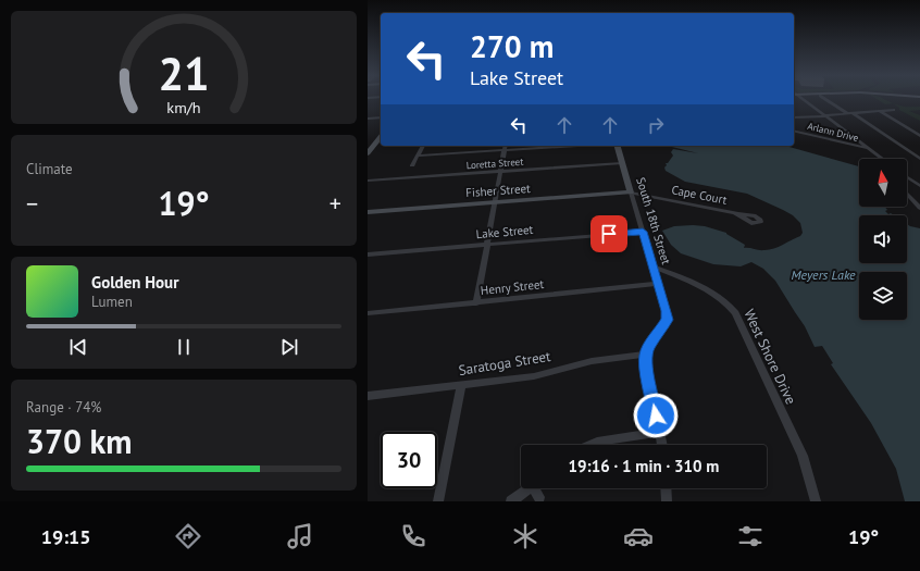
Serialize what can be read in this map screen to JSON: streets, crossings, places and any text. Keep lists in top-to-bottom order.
{
  "streets": {
    "street": [
      "Arlann Drive",
      "Loretta Street",
      "Fisher Street",
      "Cape Court",
      "South 18th Street",
      "Lake Street",
      "Henry Street",
      "West Shore Drive",
      "Saratoga Street"
    ]
  },
  "crossings": [
    ["Loretta Street", "South 18th Street"],
    ["Fisher Street", "Cape Court"],
    ["Fisher Street", "South 18th Street"],
    ["Cape Court", "South 18th Street"],
    ["South 18th Street", "Lake Street"],
    ["South 18th Street", "Henry Street"],
    ["South 18th Street", "West Shore Drive"],
    ["South 18th Street", "Saratoga Street"]
  ],
  "water": ["Meyers Lake"],
  "north": "top",
  "page": {
    "turn": ["270 m", "Lake Street"],
    "tile": [
      "Climate",
      ["Range · 74%", "370 km"]
    ],
    "heat": ["−", "19°", "+"],
    "song": ["Golden Hour", "Lumen"],
    "limit": "30",
    "trip": "19:16 · 1 min · 310 m",
    "tabs": ["19:15", "19°"],
    "gauge": ["21", "km/h"]
  }
}
